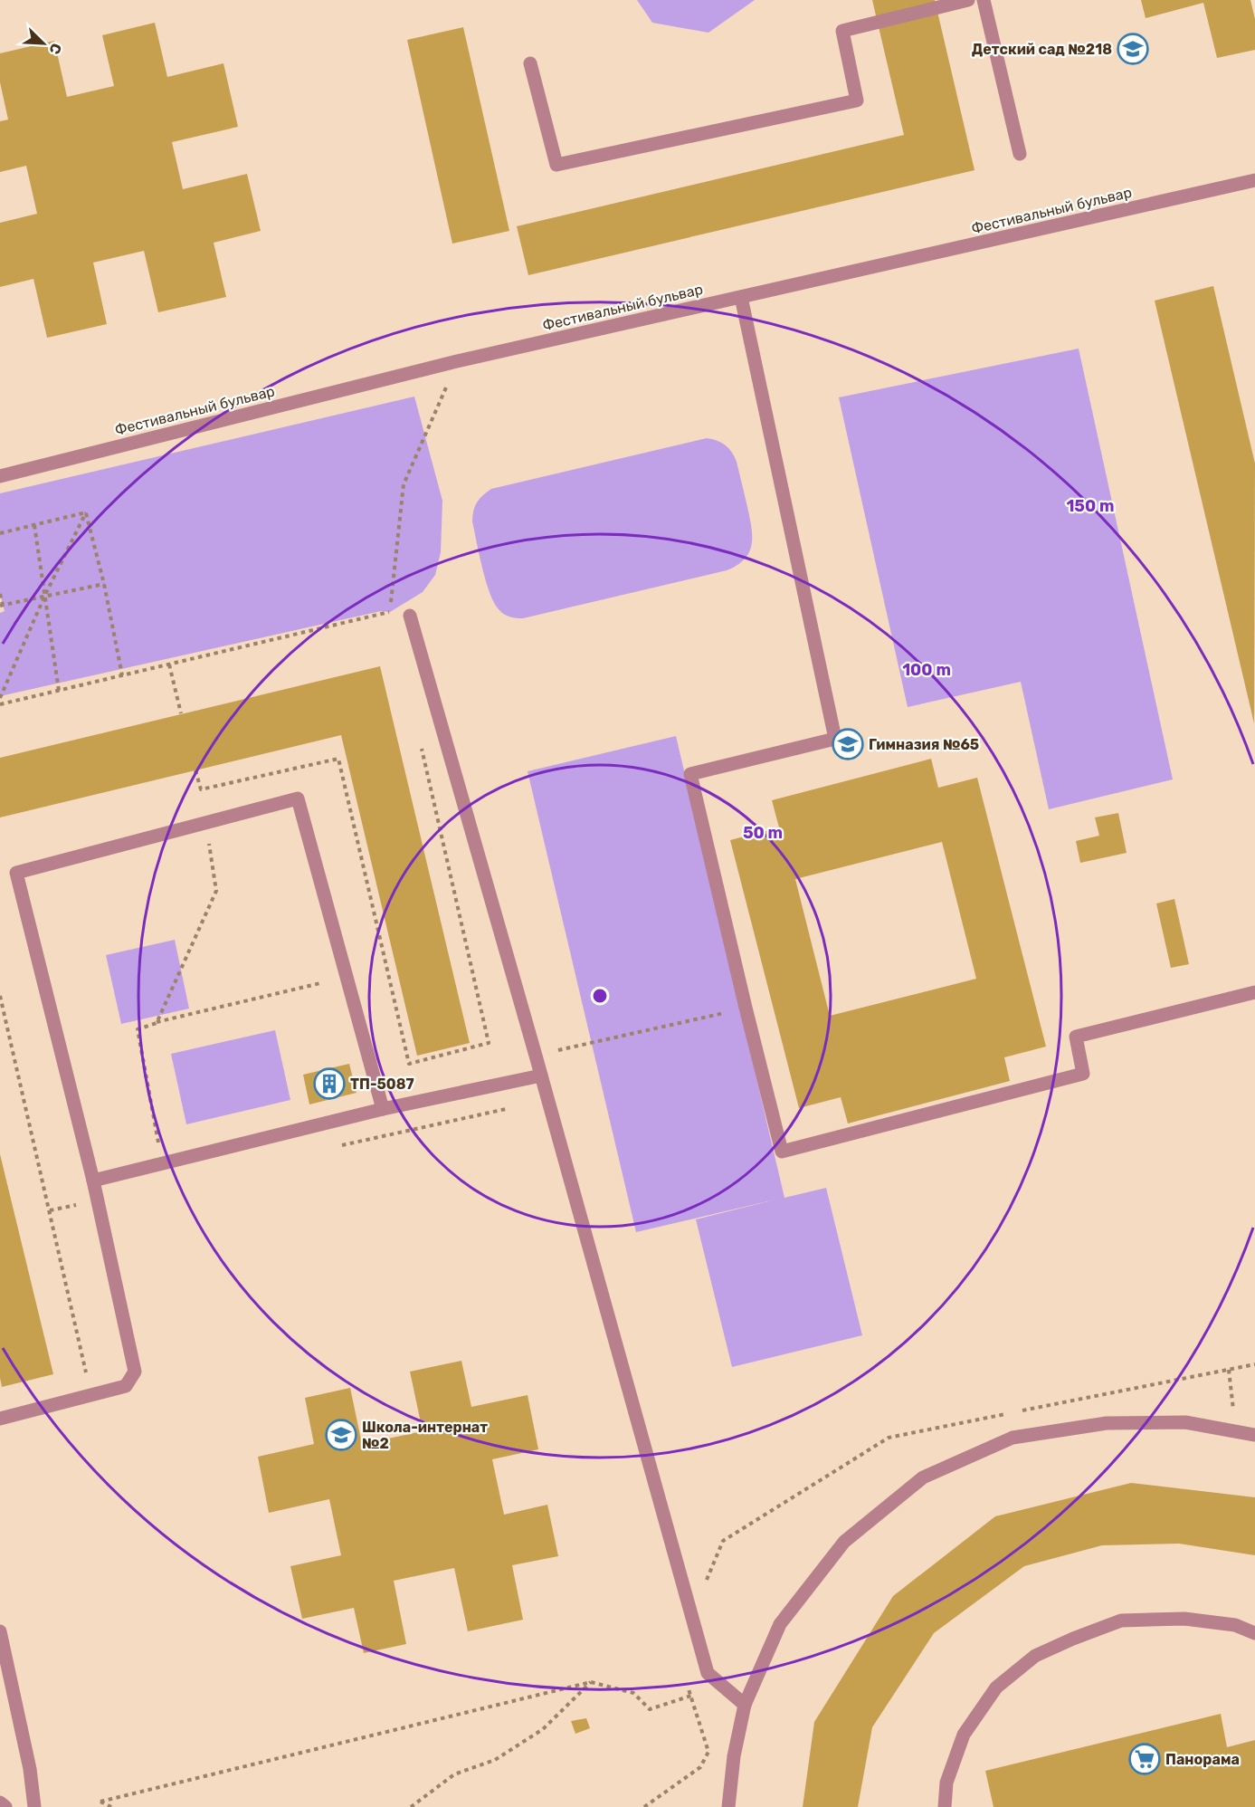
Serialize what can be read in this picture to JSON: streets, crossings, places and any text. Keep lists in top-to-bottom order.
{
  "streets": {
    "street": ["Фестивальный бульвар"]
  },
  "places": {
    "school or university": ["Детский сад №218", "Гимназия №65", "Школа-интернат №2"],
    "building": ["ТП-5087"],
    "supermarket": ["Панорама"]
  },
  "north": "bottom right",
  "rings": ["150 m", "100 m", "50 m"]
}
